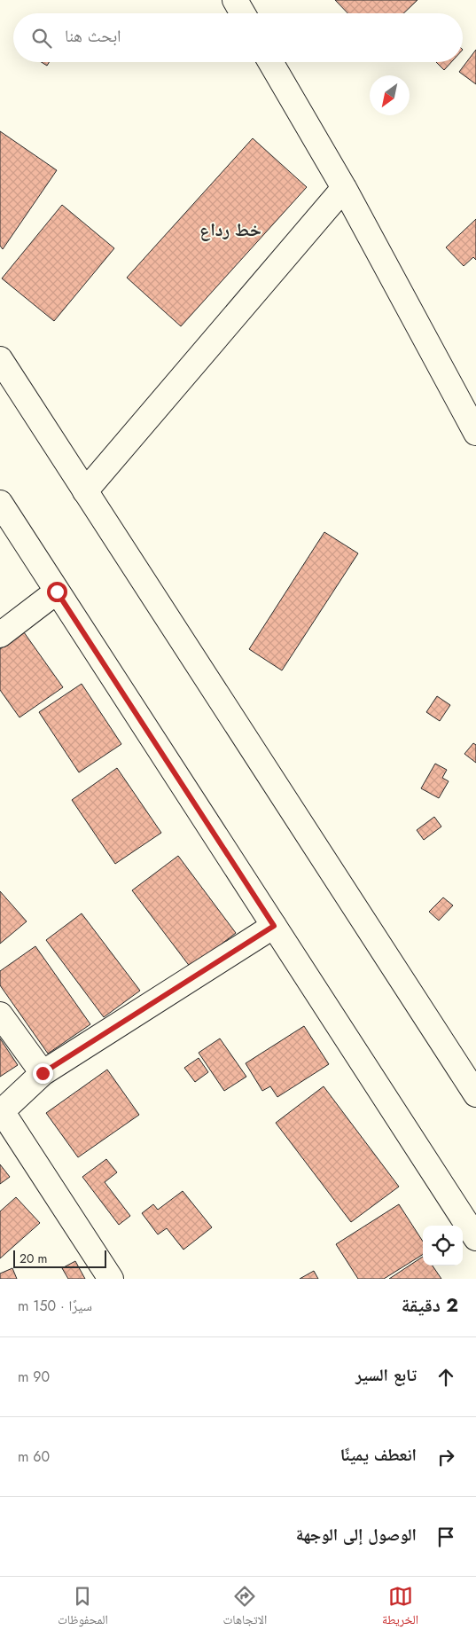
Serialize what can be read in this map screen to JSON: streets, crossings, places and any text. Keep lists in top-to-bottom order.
{
  "districts": ["خط رداع"],
  "scale_bar": "20 m",
  "north": "bottom left",
  "page": {
    "search": "ابحث هنا",
    "scale": "20 m",
    "heading": ["2 دقيقة", "سيرًا · 150 m"],
    "list": [
      ["تابع السير", "90 m"],
      ["انعطف يمينًا", "60 m"],
      "الوصول إلى الوجهة"
    ],
    "nav": ["الخريطة", "الاتجاهات", "المحفوظات"]
  }
}
